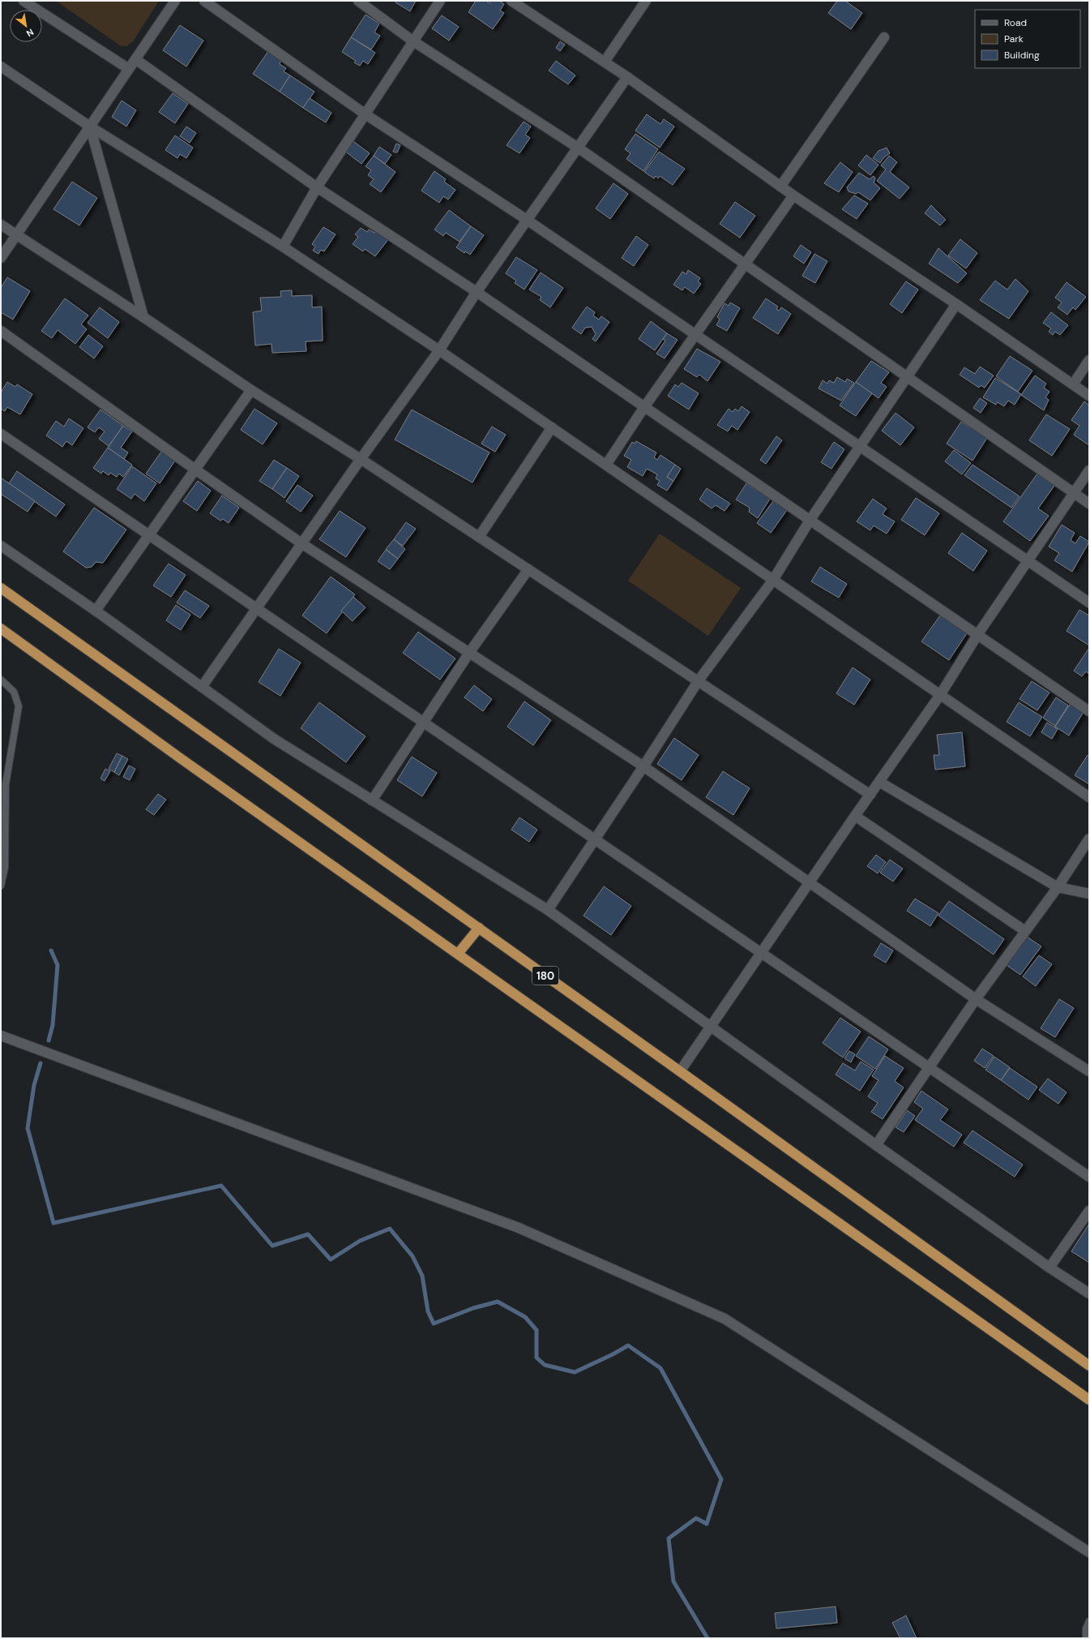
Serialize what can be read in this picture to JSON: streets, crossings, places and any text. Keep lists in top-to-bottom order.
{
  "streets": {
    "highway": ["180"]
  },
  "legend": ["Road", "Park", "Building"],
  "north": "bottom right"
}
